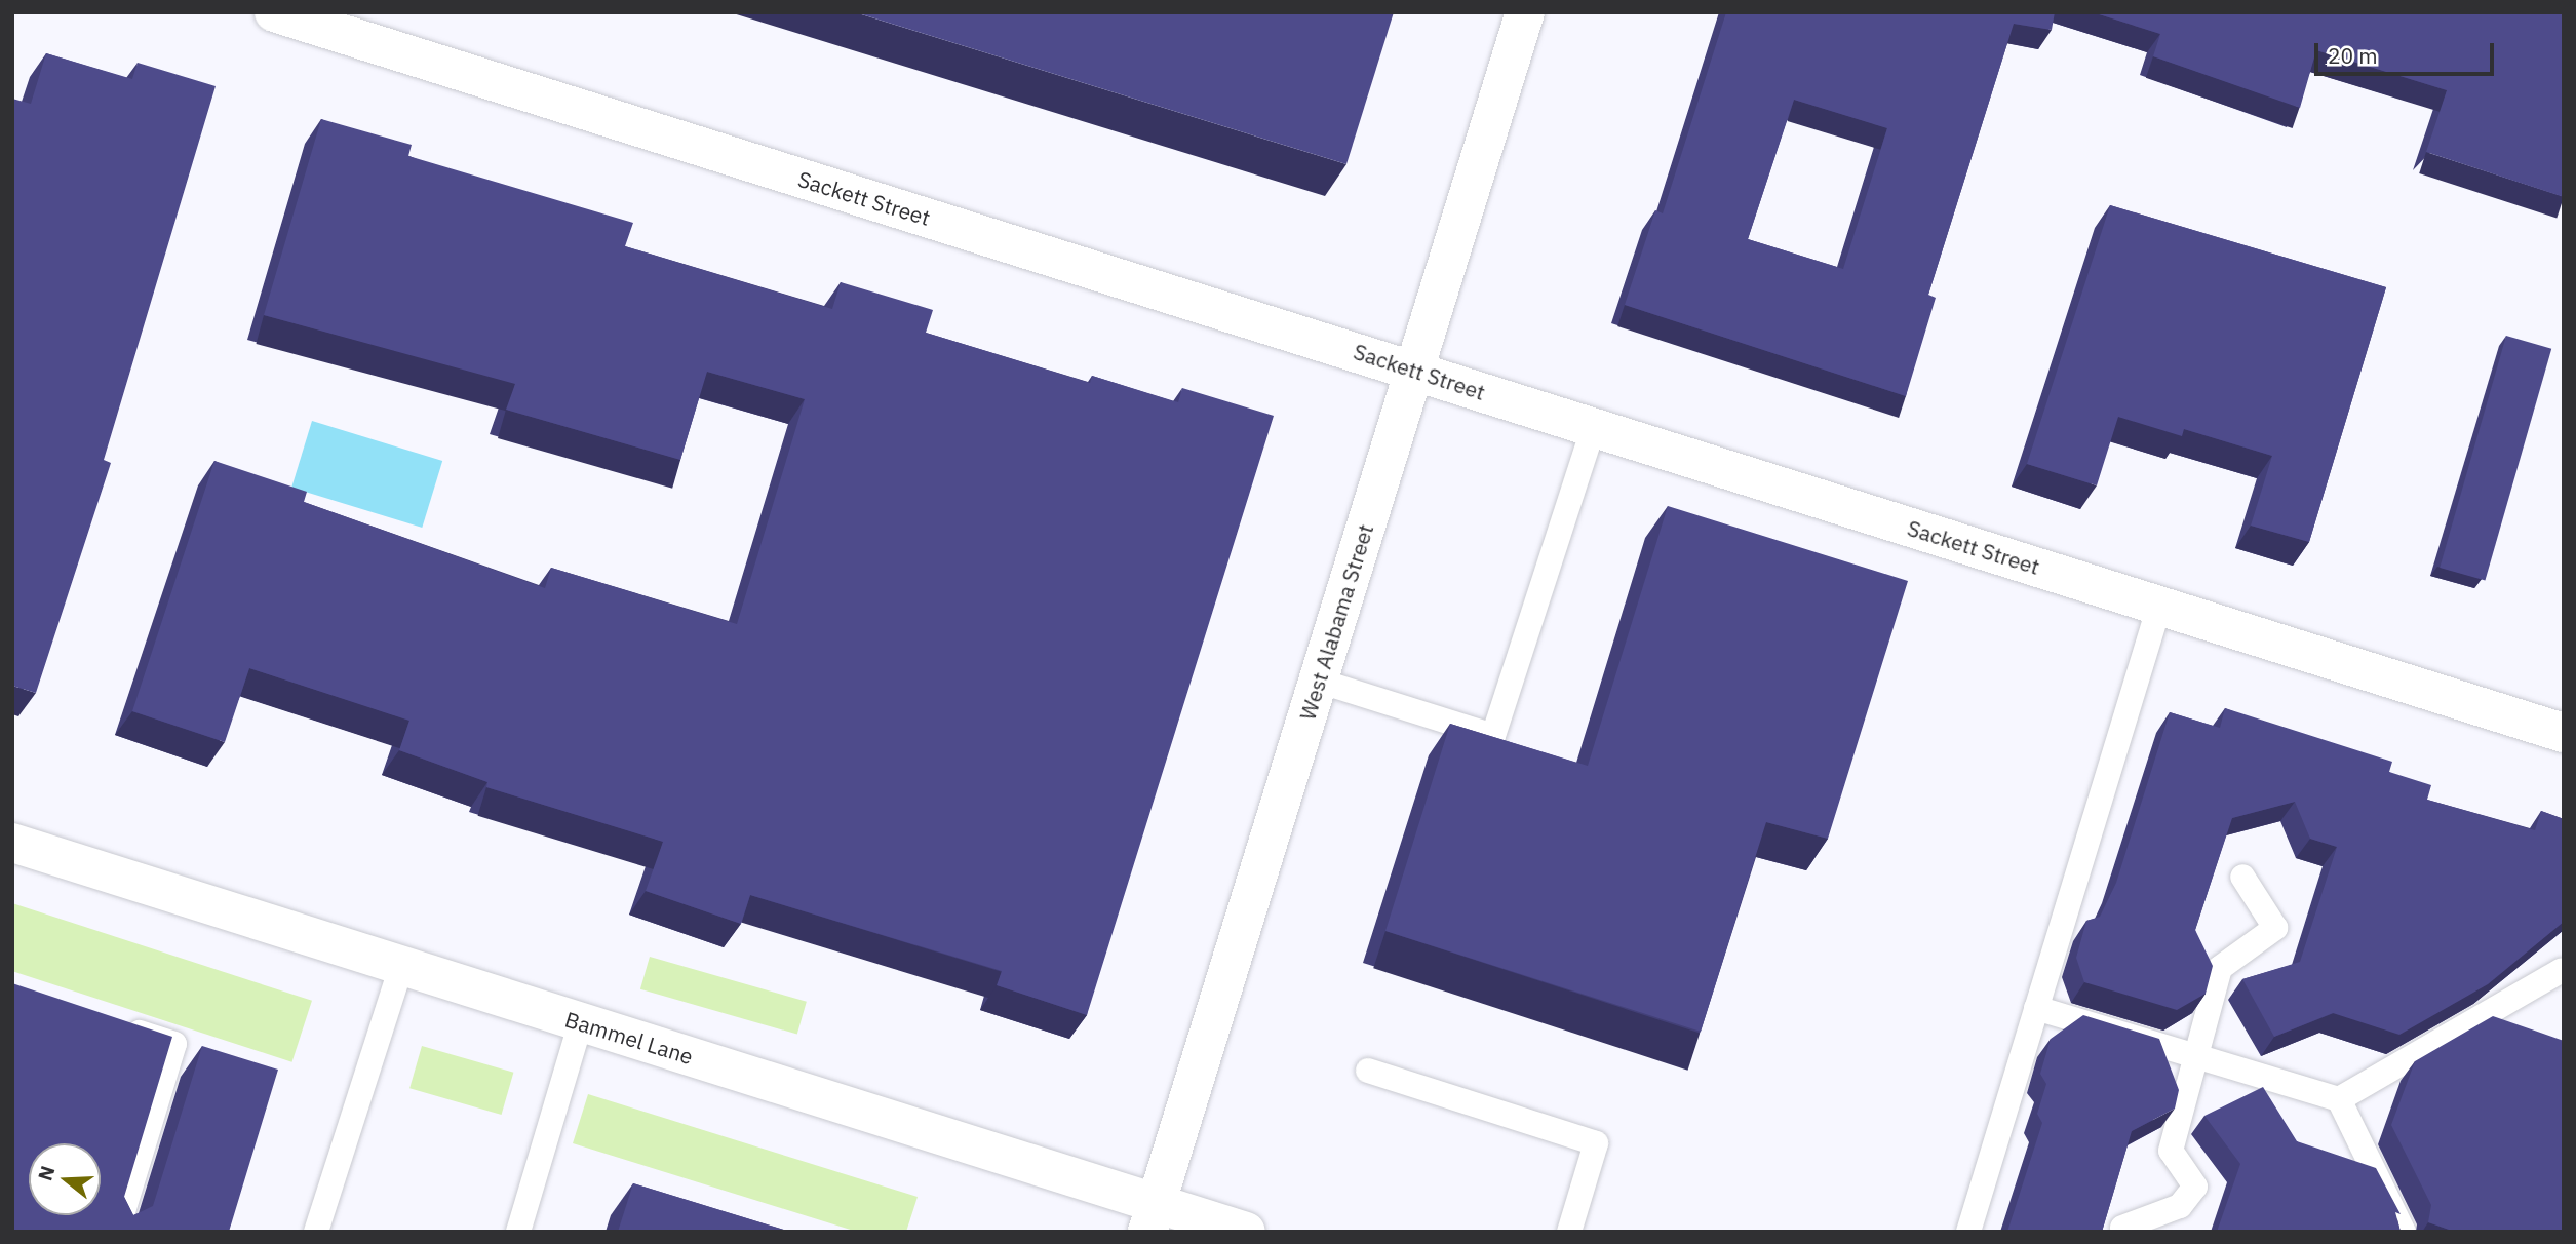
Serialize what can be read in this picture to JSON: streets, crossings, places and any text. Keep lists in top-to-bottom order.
{
  "streets": {
    "street": ["Sackett Street", "West Alabama Street", "Bammel Lane"]
  },
  "crossings": [
    ["Sackett Street", "West Alabama Street"],
    ["West Alabama Street", "Bammel Lane"]
  ],
  "scale_bar": "20 m",
  "north": "left"
}
